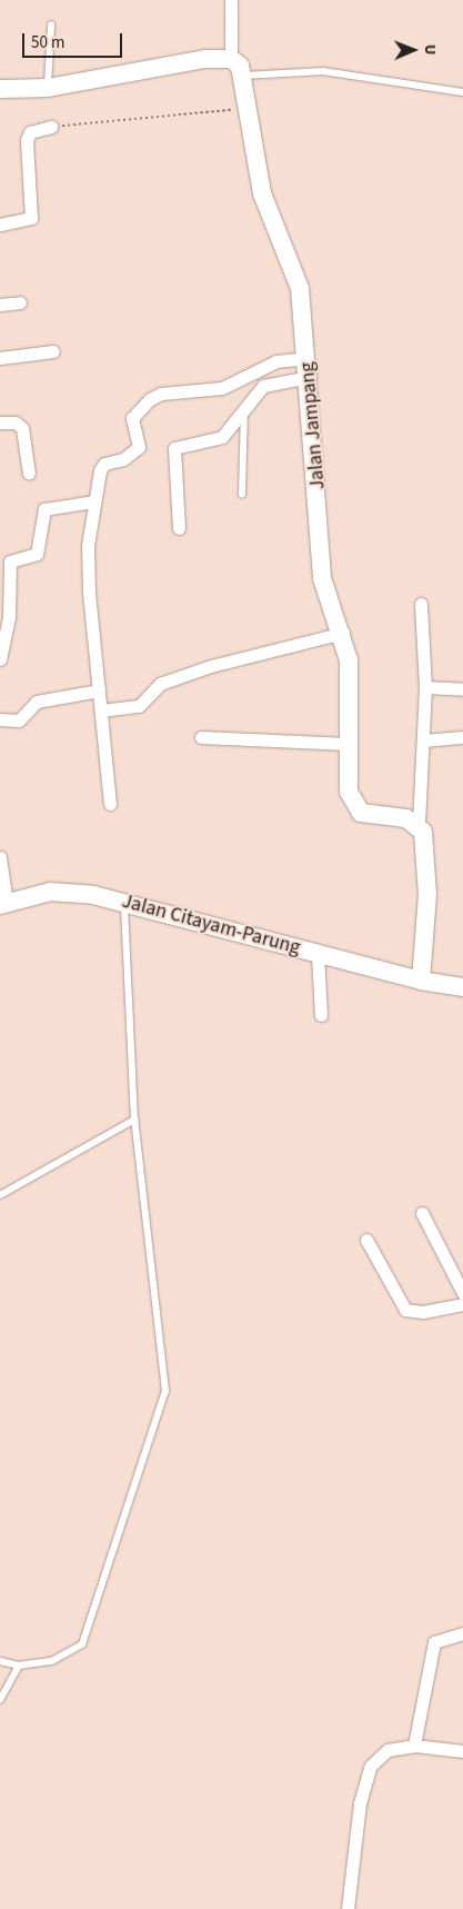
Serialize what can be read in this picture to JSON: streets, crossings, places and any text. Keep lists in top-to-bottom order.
{
  "streets": {
    "street": ["Jalan Jampang", "Jalan Citayam-Parung"]
  },
  "scale_bar": "50 m",
  "north": "right"
}
